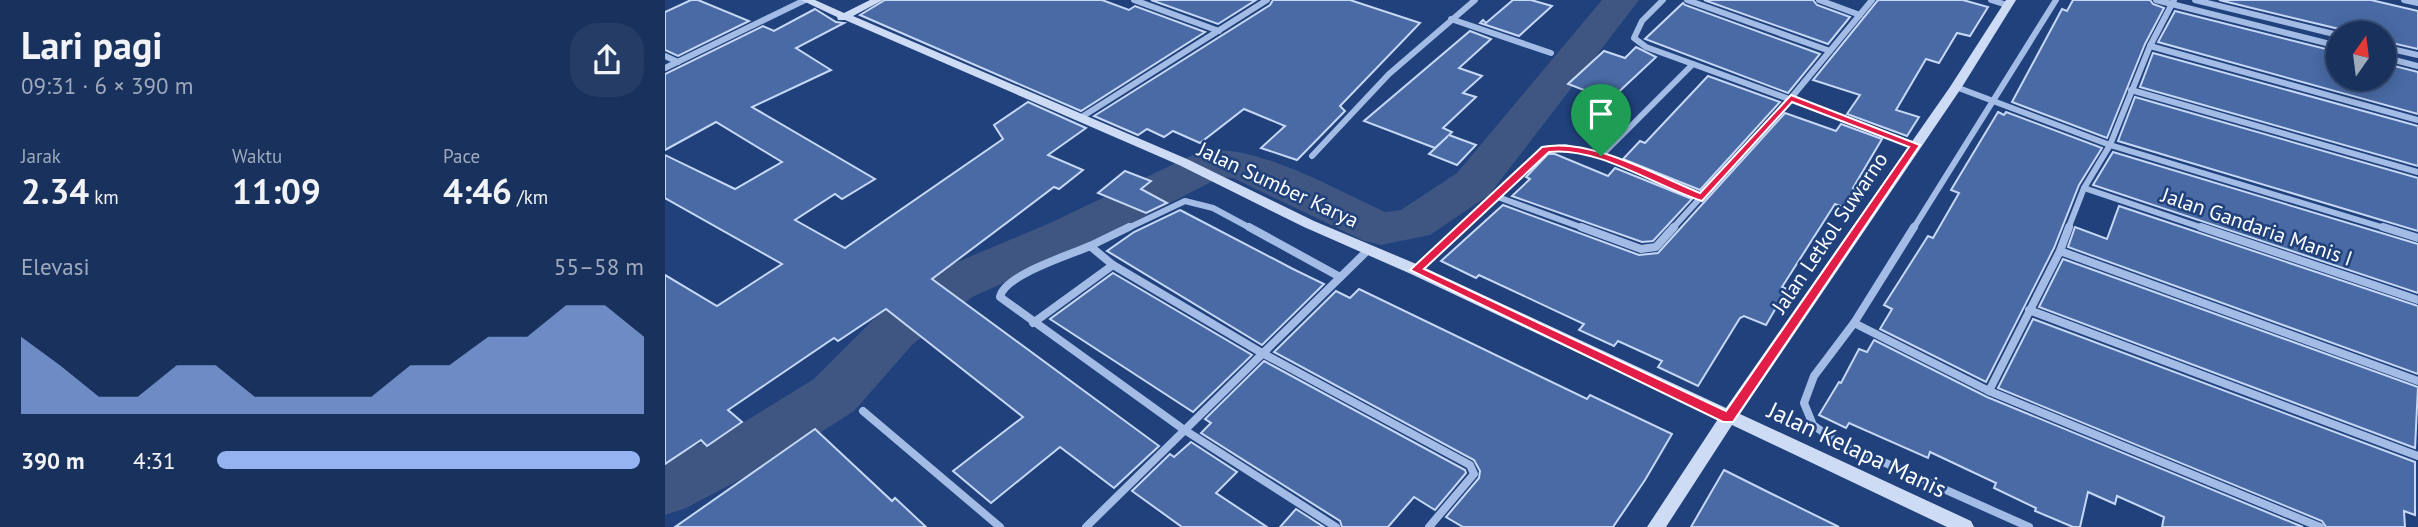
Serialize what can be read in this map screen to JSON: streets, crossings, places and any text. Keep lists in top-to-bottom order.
{
  "streets": {
    "street": [
      "Jalan Sumber Karya",
      "Jalan Gandaria Manis I",
      "Jalan Letkol Suwarno",
      "Jalan Kelapa Manis"
    ]
  },
  "crossings": [
    ["Jalan Sumber Karya", "Jalan Letkol Suwarno"],
    ["Jalan Sumber Karya", "Jalan Kelapa Manis"],
    ["Jalan Letkol Suwarno", "Jalan Kelapa Manis"]
  ],
  "north": "top",
  "page": {
    "heading": ["Lari pagi", "09:31 · 6 × 390 m"],
    "stats": [
      ["Jarak", "2.34 km"],
      ["Waktu", "11:09"],
      ["Pace", "4:46 /km"]
    ],
    "chart": ["Elevasi", "55–58 m"],
    "list": [
      {
        "name": "390 m",
        "note": "4:31"
      }
    ]
  }
}
